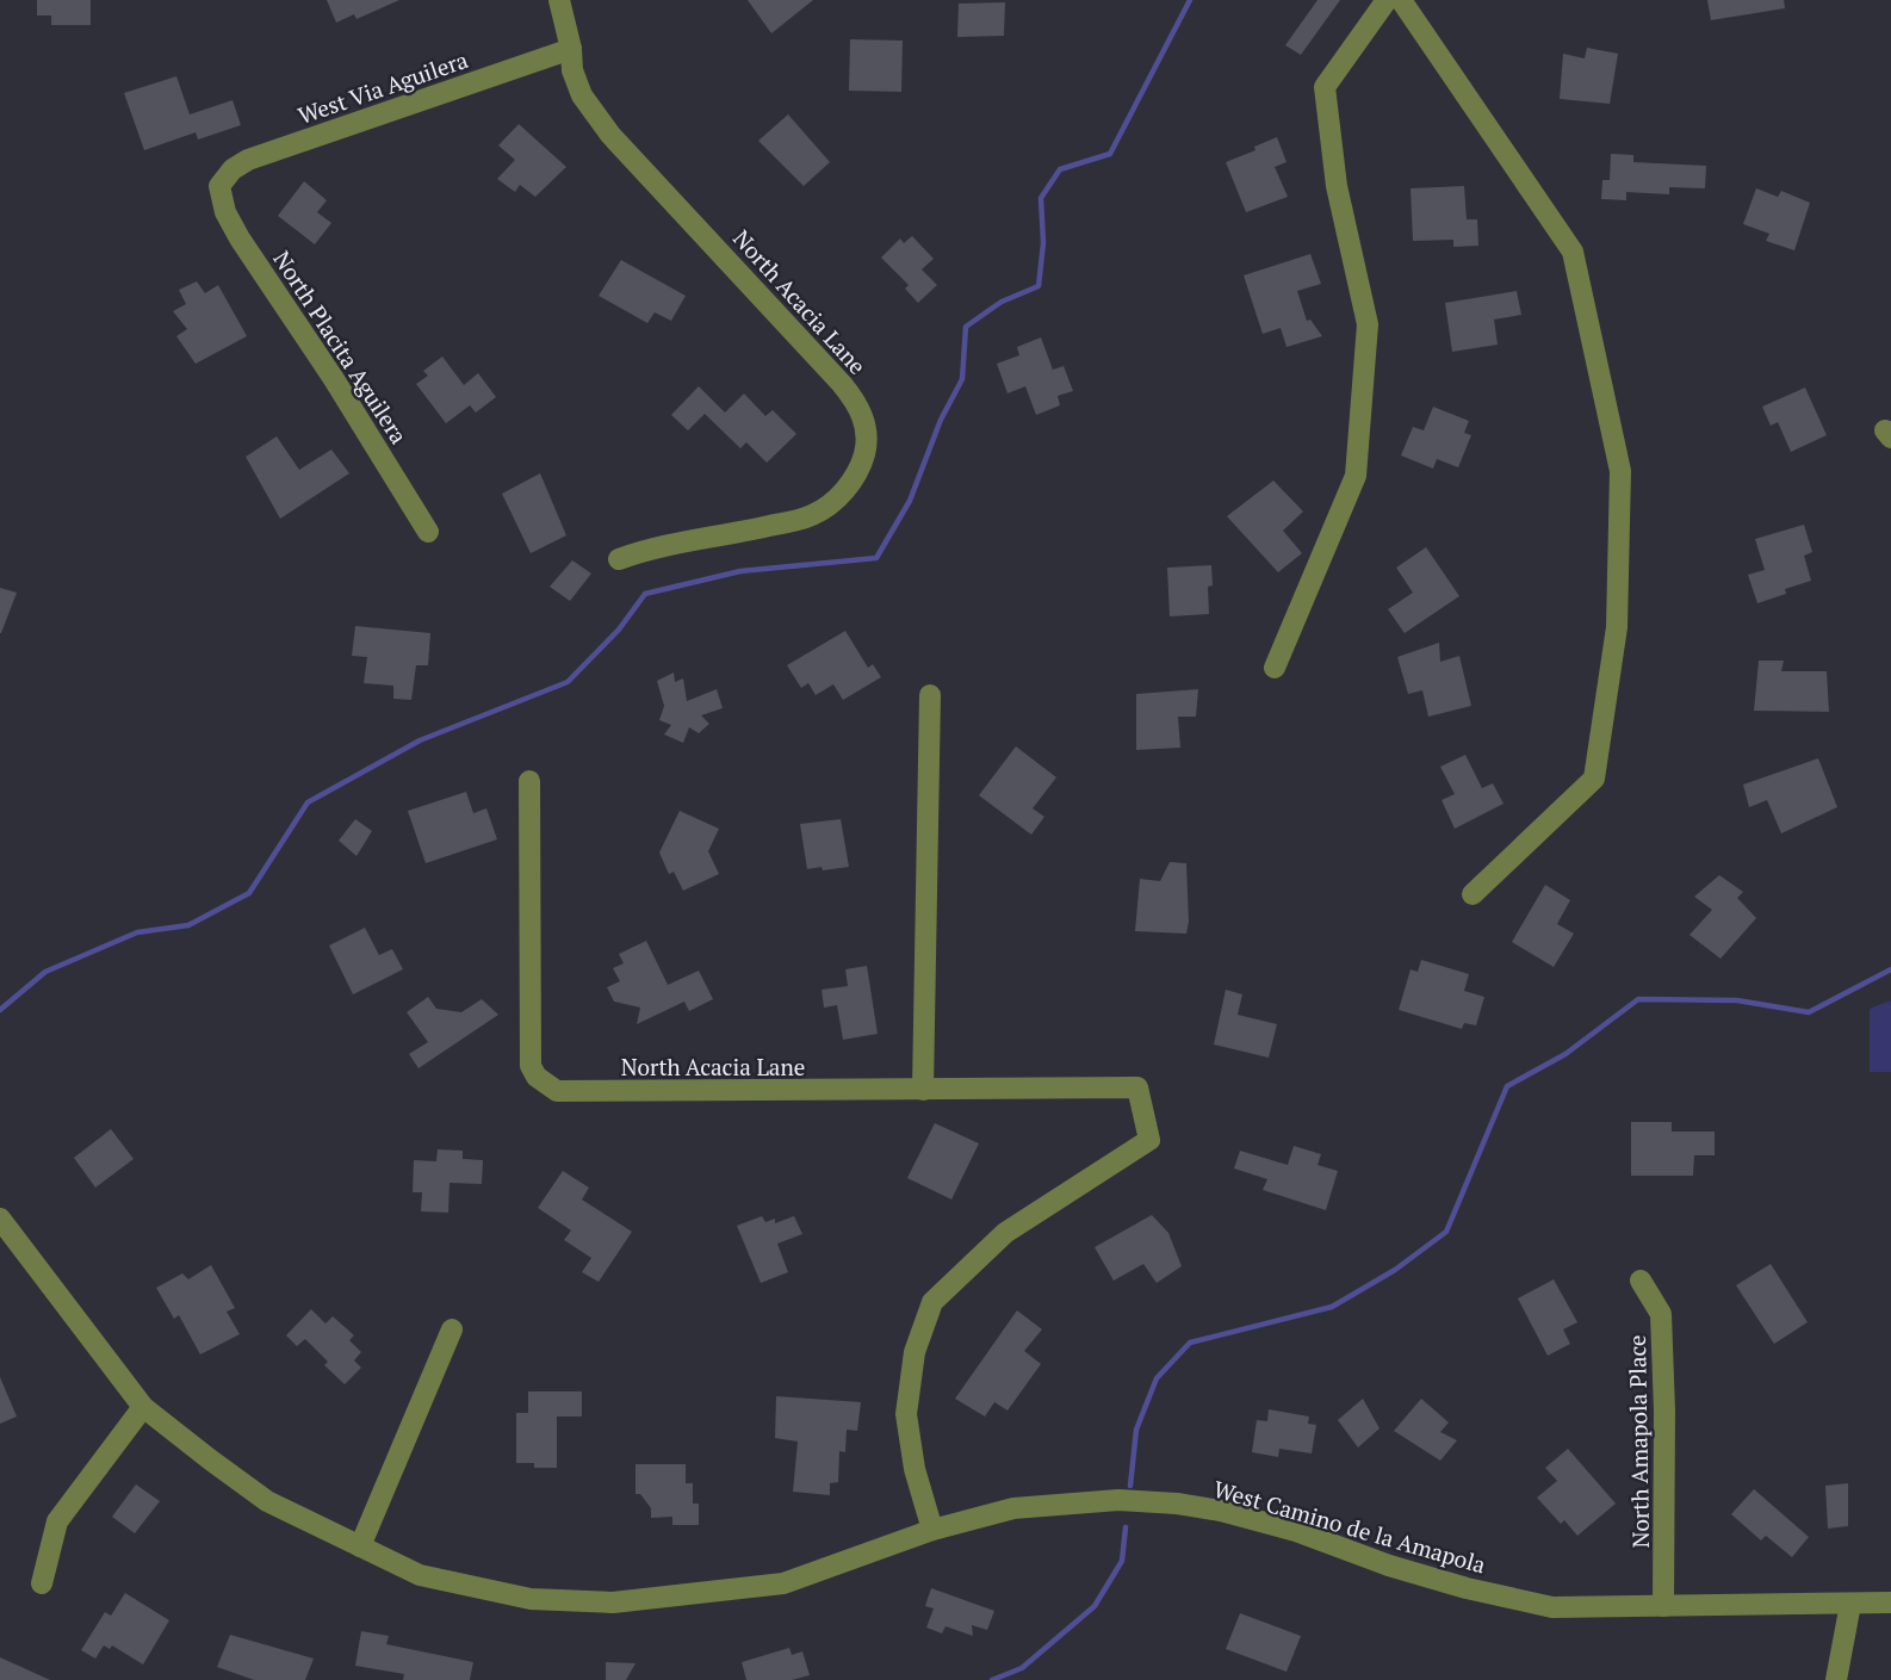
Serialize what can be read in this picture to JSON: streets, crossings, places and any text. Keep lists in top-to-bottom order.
{
  "streets": {
    "street": [
      "West Via Aguilera",
      "North Acacia Lane",
      "North Placita Aguilera",
      "North Amapola Place",
      "West Camino de la Amapola"
    ]
  },
  "crossings": [
    ["West Via Aguilera", "North Acacia Lane"],
    ["West Via Aguilera", "North Placita Aguilera"],
    ["North Acacia Lane", "West Camino de la Amapola"],
    ["North Amapola Place", "West Camino de la Amapola"]
  ]
}
